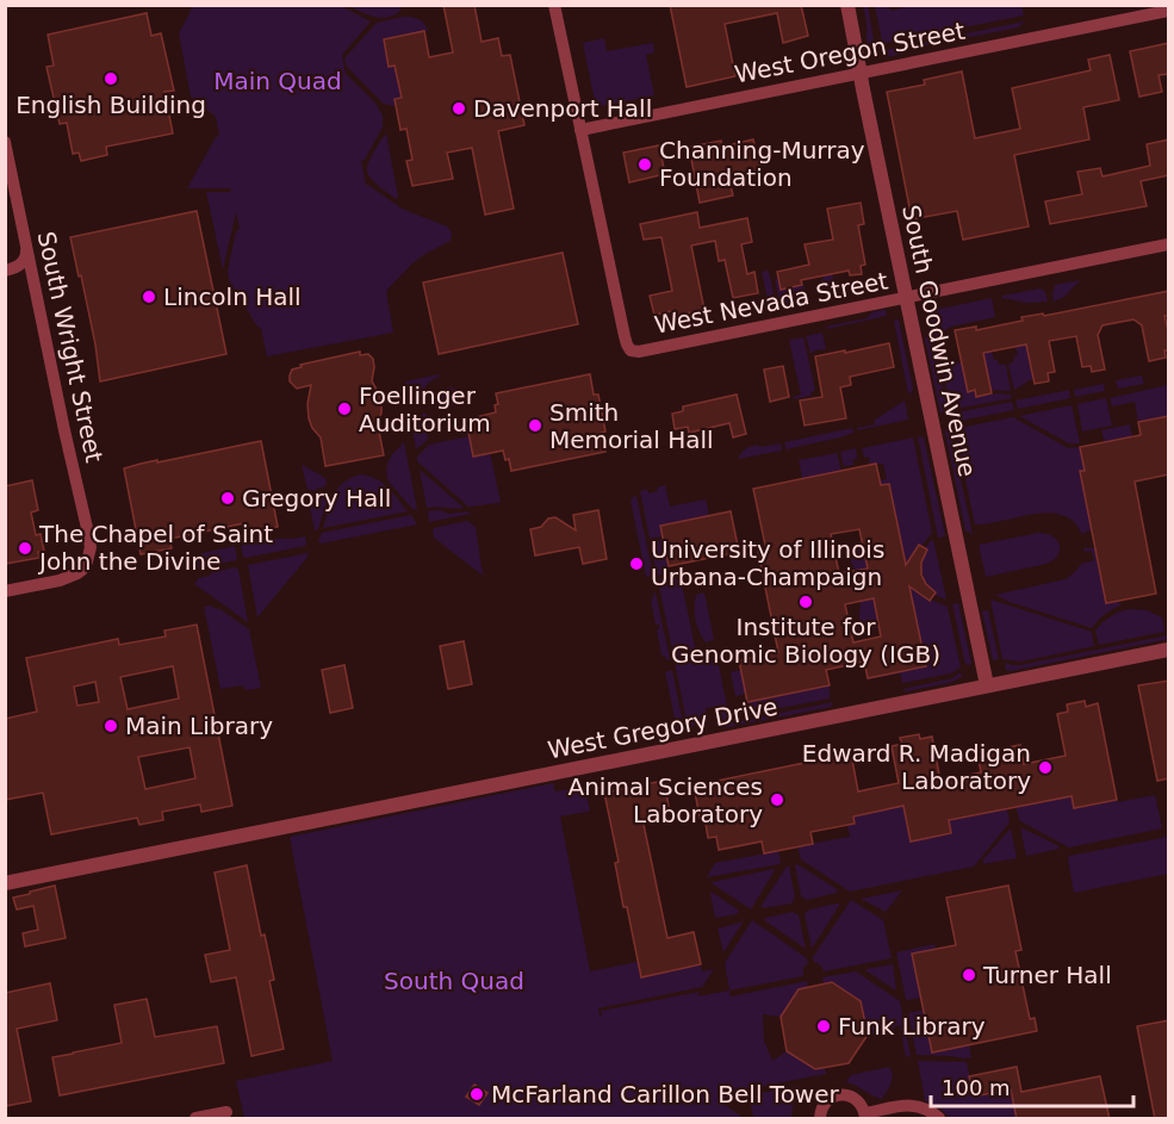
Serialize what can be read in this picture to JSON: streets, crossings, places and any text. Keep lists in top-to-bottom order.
{
  "streets": {
    "street": [
      "West Oregon Street",
      "West Nevada Street",
      "South Goodwin Avenue",
      "South Wright Street",
      "West Gregory Drive"
    ]
  },
  "crossings": [
    ["West Oregon Street", "West Nevada Street"],
    ["West Oregon Street", "South Goodwin Avenue"],
    ["West Nevada Street", "South Goodwin Avenue"],
    ["South Goodwin Avenue", "West Gregory Drive"]
  ],
  "parks": ["Main Quad", "South Quad"],
  "places": [
    "English Building",
    "Davenport Hall",
    "Channing-Murray Foundation",
    "Lincoln Hall",
    "Foellinger Auditorium",
    "Smith Memorial Hall",
    "Gregory Hall",
    "The Chapel of Saint John the Divine",
    "University of Illinois Urbana-Champaign",
    "Institute for Genomic Biology (IGB)",
    "Main Library",
    "Edward R. Madigan Laboratory",
    "Animal Sciences Laboratory",
    "Turner Hall",
    "Funk Library",
    "McFarland Carillon Bell Tower"
  ],
  "scale_bar": "100 m"
}
